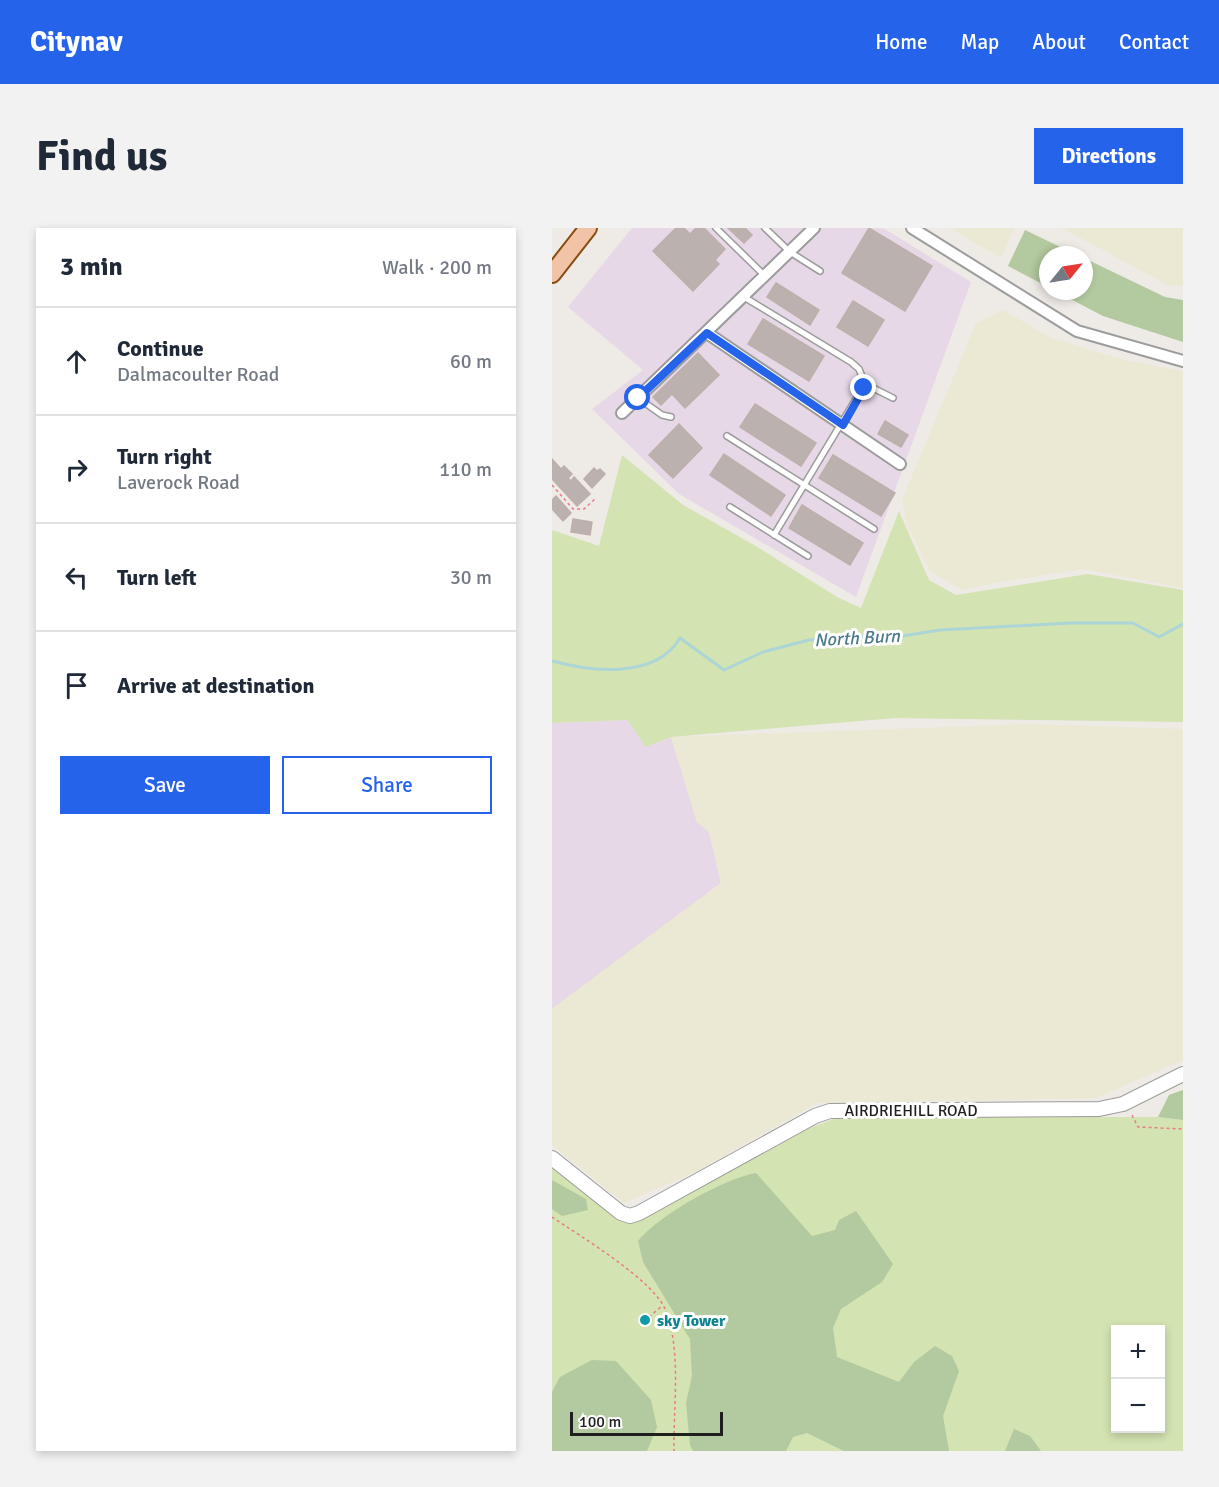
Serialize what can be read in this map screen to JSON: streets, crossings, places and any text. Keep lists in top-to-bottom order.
{
  "streets": {
    "street": ["AIRDRIEHILL ROAD"]
  },
  "water": ["North Burn"],
  "places": ["sky Tower"],
  "scale_bar": "100 m",
  "north": "top right",
  "page": {
    "header": "Citynav",
    "nav": [
      "Home",
      "Map",
      "About",
      "Contact"
    ],
    "buttons": [
      "Directions",
      ["Save", "Share"]
    ],
    "title": "Find us",
    "heading": ["3 min", "Walk · 200 m"],
    "list": [
      ["Continue", "Dalmacoulter Road", "60 m"],
      ["Turn right", "Laverock Road", "110 m"],
      ["Turn left", "30 m"],
      "Arrive at destination"
    ],
    "map_buttons": ["+", "−"],
    "scale": "100 m"
  }
}
